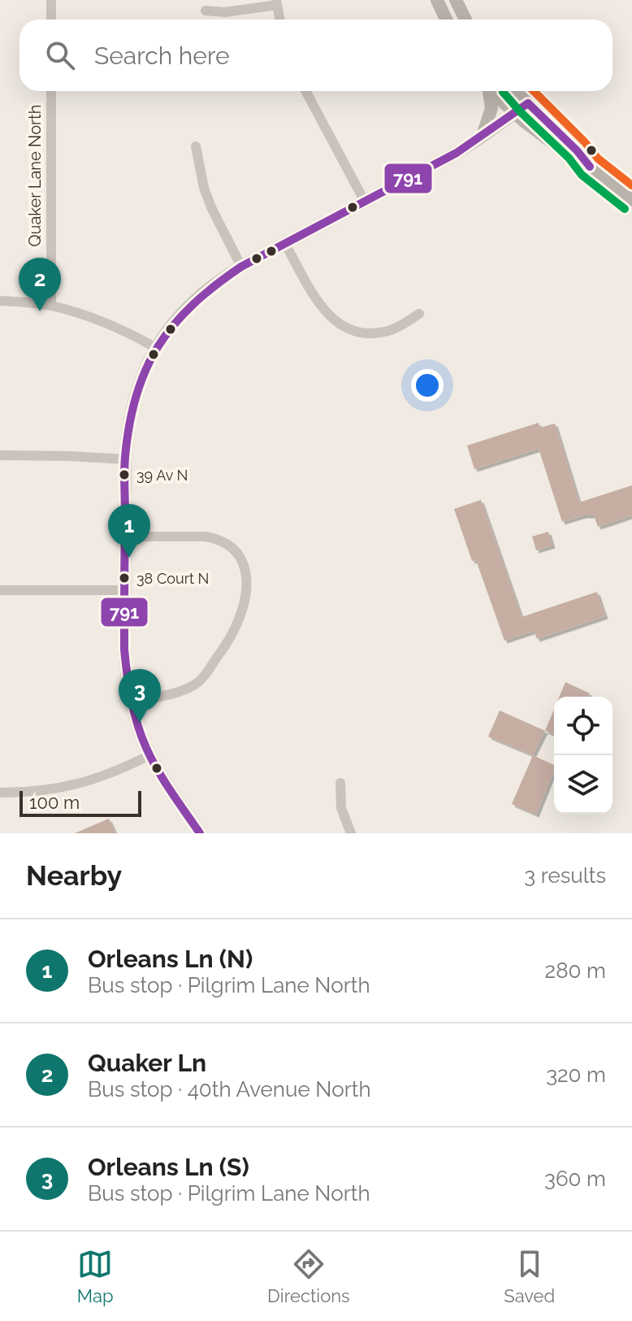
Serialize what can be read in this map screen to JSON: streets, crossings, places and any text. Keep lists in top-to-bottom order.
{
  "streets": {
    "street": ["Quaker Lane North"]
  },
  "places": ["39 Av N", "38 Court N"],
  "lines": ["transit line 791"],
  "scale_bar": "100 m",
  "page": {
    "search": "Search here",
    "pins": ["2", "1", "3"],
    "scale": "100 m",
    "heading": ["Nearby", "3 results"],
    "list": [
      {
        "mark": "1",
        "name": "Orleans Ln (N)",
        "note": "Bus stop · Pilgrim Lane North",
        "value": "280 m"
      },
      {
        "mark": "2",
        "name": "Quaker Ln",
        "note": "Bus stop · 40th Avenue North",
        "value": "320 m"
      },
      {
        "mark": "3",
        "name": "Orleans Ln (S)",
        "note": "Bus stop · Pilgrim Lane North",
        "value": "360 m"
      }
    ],
    "nav": ["Map", "Directions", "Saved"]
  }
}
